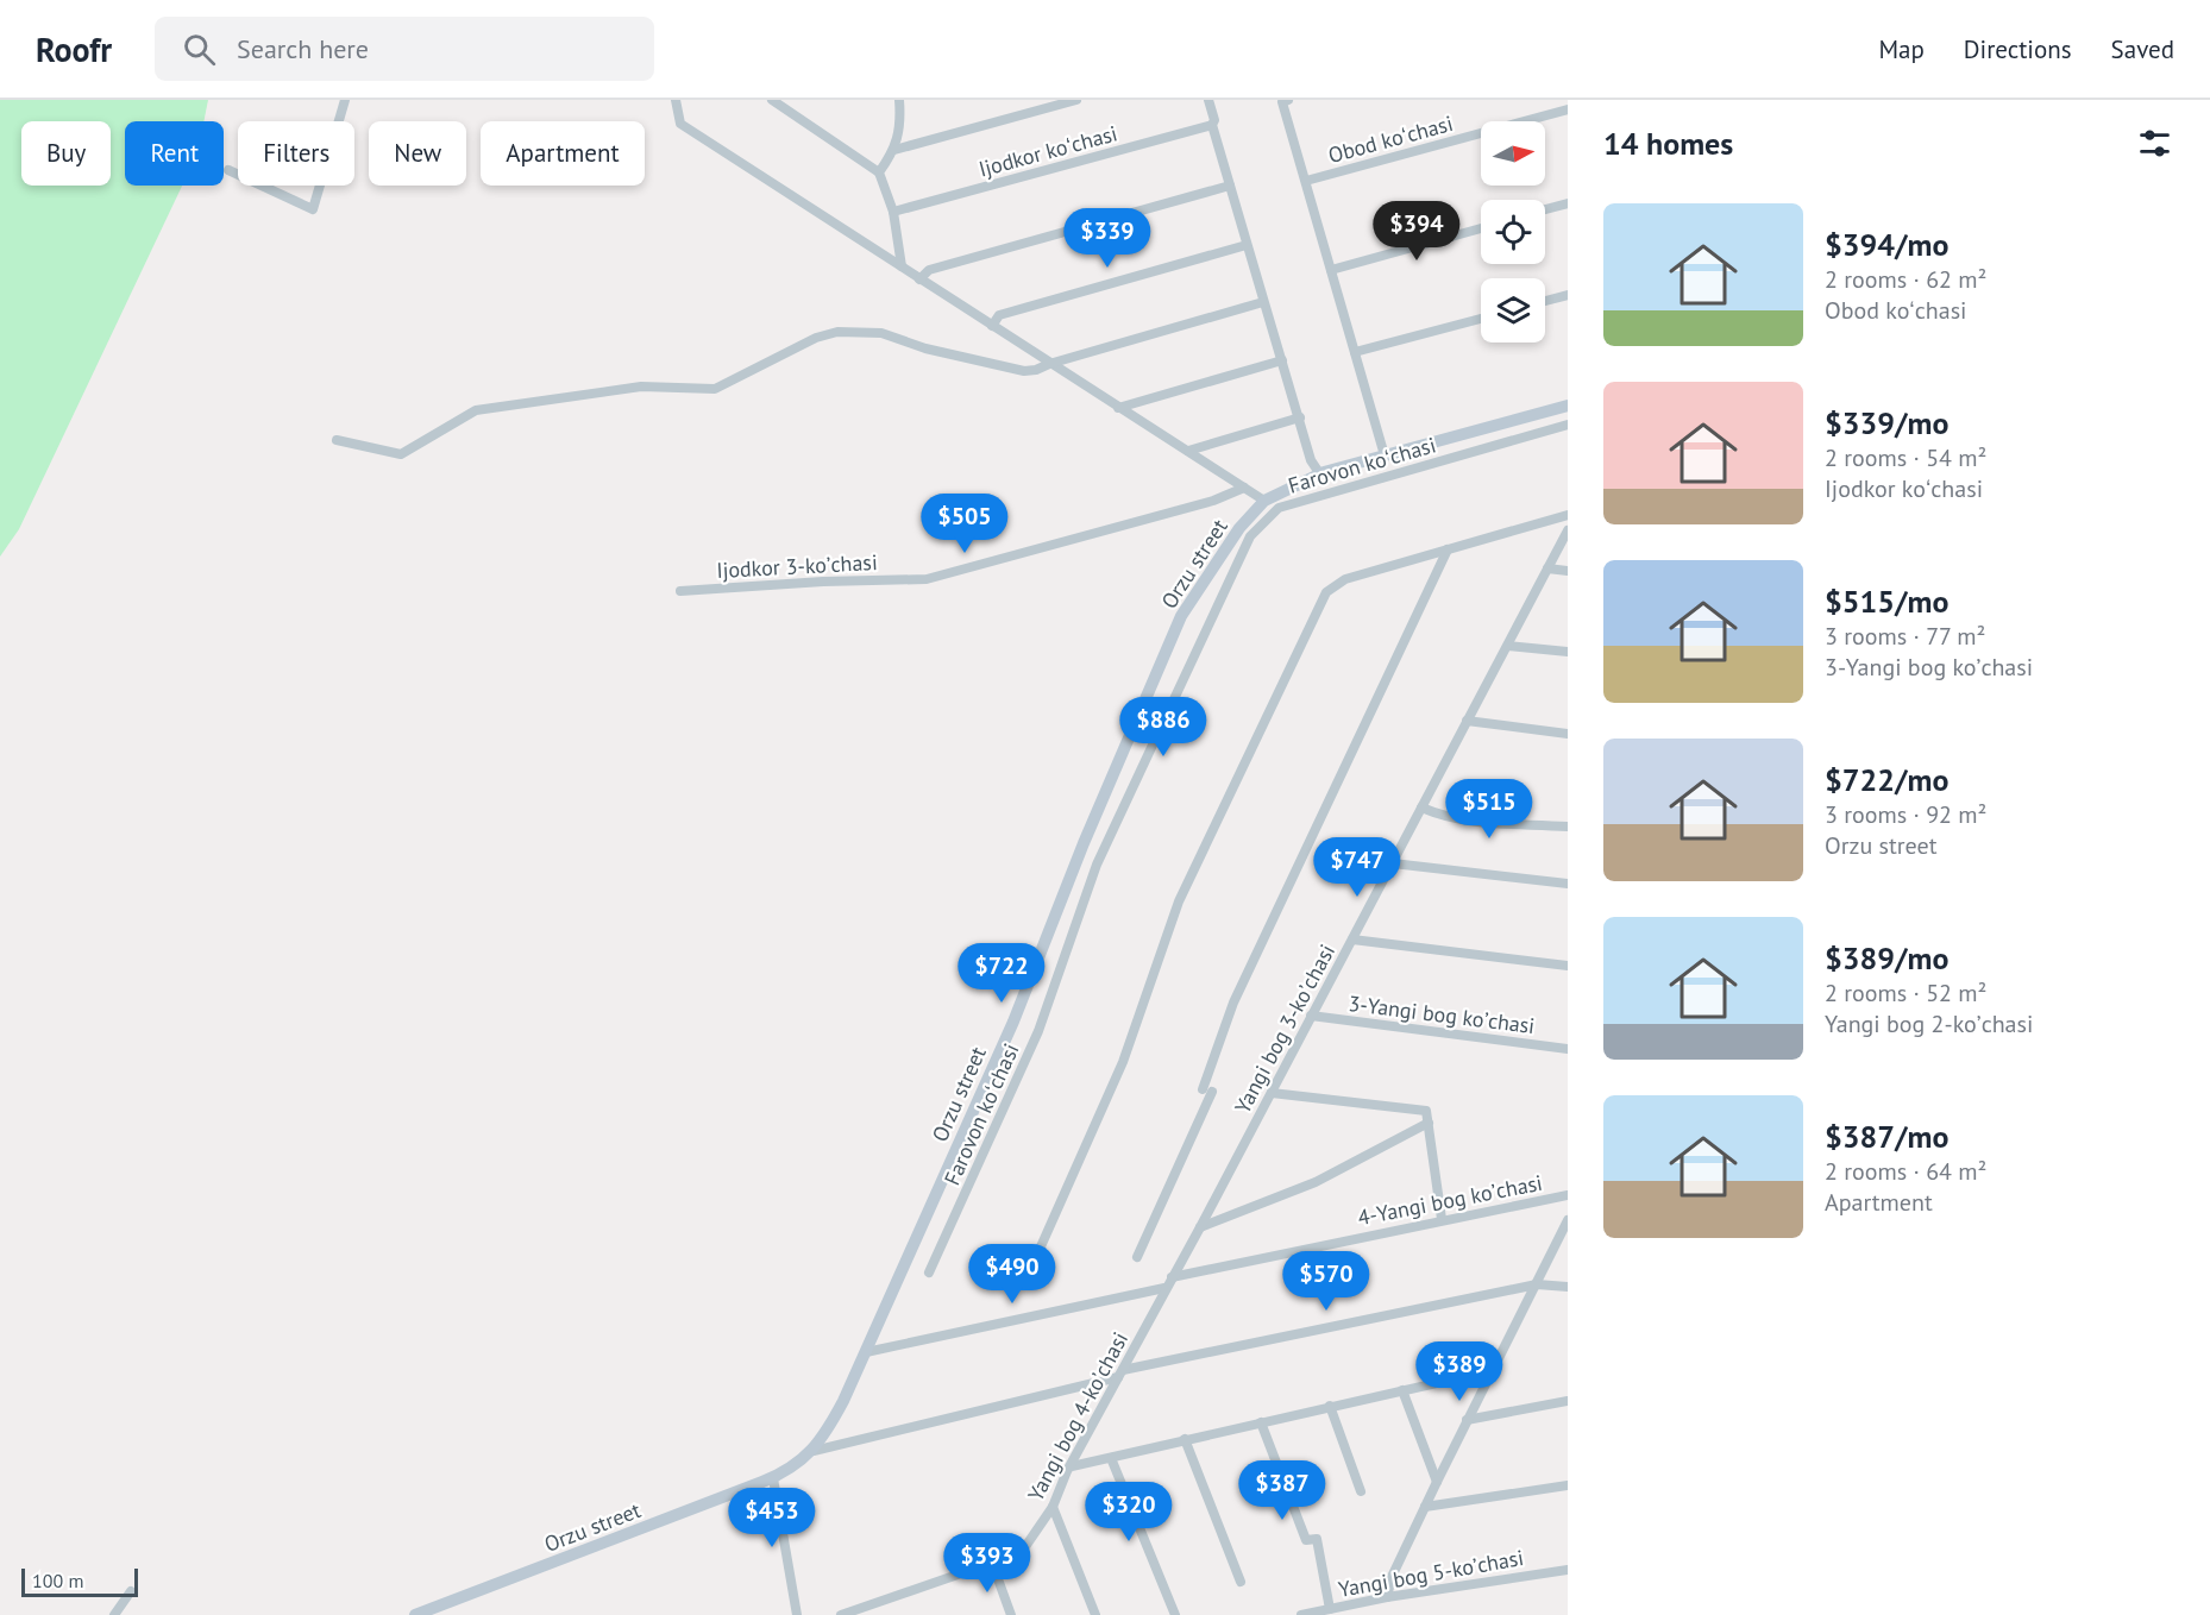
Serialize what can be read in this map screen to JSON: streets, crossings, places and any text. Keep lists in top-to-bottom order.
{
  "streets": {
    "main road": ["Orzu street"],
    "street": [
      "Obod koʻchasi",
      "Ijodkor koʻchasi",
      "Farovon koʻchasi",
      "Ijodkor 3-koʼchasi",
      "3-Yangi bog koʼchasi",
      "Yangi bog 3-koʼchasi",
      "4-Yangi bog koʼchasi",
      "Yangi bog 4-koʼchasi",
      "Yangi bog 5-koʼchasi"
    ]
  },
  "crossings": [
    ["Obod koʻchasi", "Orzu street"],
    ["3-Yangi bog koʼchasi", "Yangi bog 3-koʼchasi"],
    ["Yangi bog 3-koʼchasi", "4-Yangi bog koʼchasi"],
    ["Yangi bog 3-koʼchasi", "Yangi bog 4-koʼchasi"],
    ["4-Yangi bog koʼchasi", "Yangi bog 4-koʼchasi"]
  ],
  "scale_bar": "100 m",
  "north": "right",
  "page": {
    "header": "Roofr",
    "search": "Search here",
    "nav": ["Map", "Directions", "Saved"],
    "heading": "14 homes",
    "chip": [
      "Buy",
      "Rent",
      "Filters",
      "New",
      "Apartment"
    ],
    "list": [
      {
        "name": "$394/mo",
        "note": "2 rooms · 62 m² · Obod koʻchasi"
      },
      {
        "name": "$339/mo",
        "note": "2 rooms · 54 m² · Ijodkor koʻchasi"
      },
      {
        "name": "$515/mo",
        "note": "3 rooms · 77 m² · 3-Yangi bog koʼchasi"
      },
      {
        "name": "$722/mo",
        "note": "3 rooms · 92 m² · Orzu street"
      },
      {
        "name": "$389/mo",
        "note": "2 rooms · 52 m² · Yangi bog 2-koʼchasi"
      },
      {
        "name": "$387/mo",
        "note": "2 rooms · 64 m² · Apartment"
      }
    ],
    "price": [
      "$394",
      "$339",
      "$505",
      "$886",
      "$515",
      "$747",
      "$722",
      "$490",
      "$570",
      "$389",
      "$387",
      "$320",
      "$453",
      "$393"
    ],
    "scale": "100 m"
  }
}
